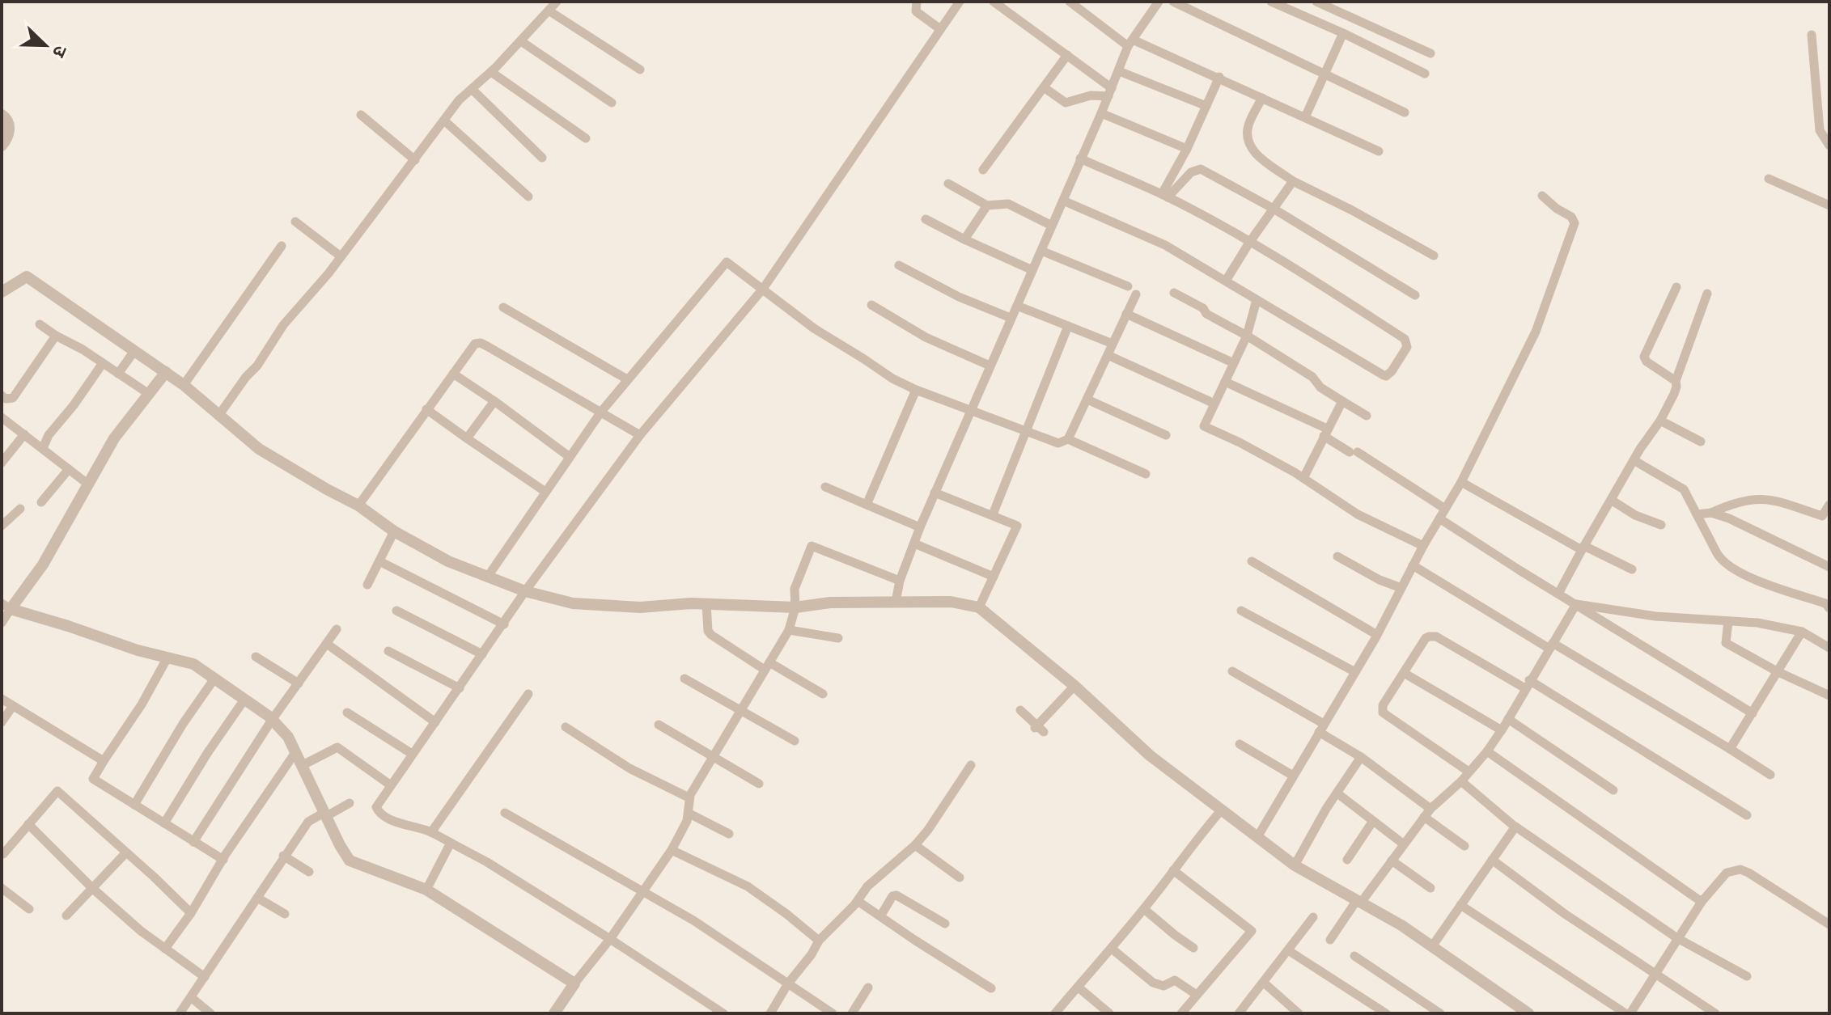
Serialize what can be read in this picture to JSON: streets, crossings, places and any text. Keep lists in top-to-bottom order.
{
  "north": "bottom right"
}
